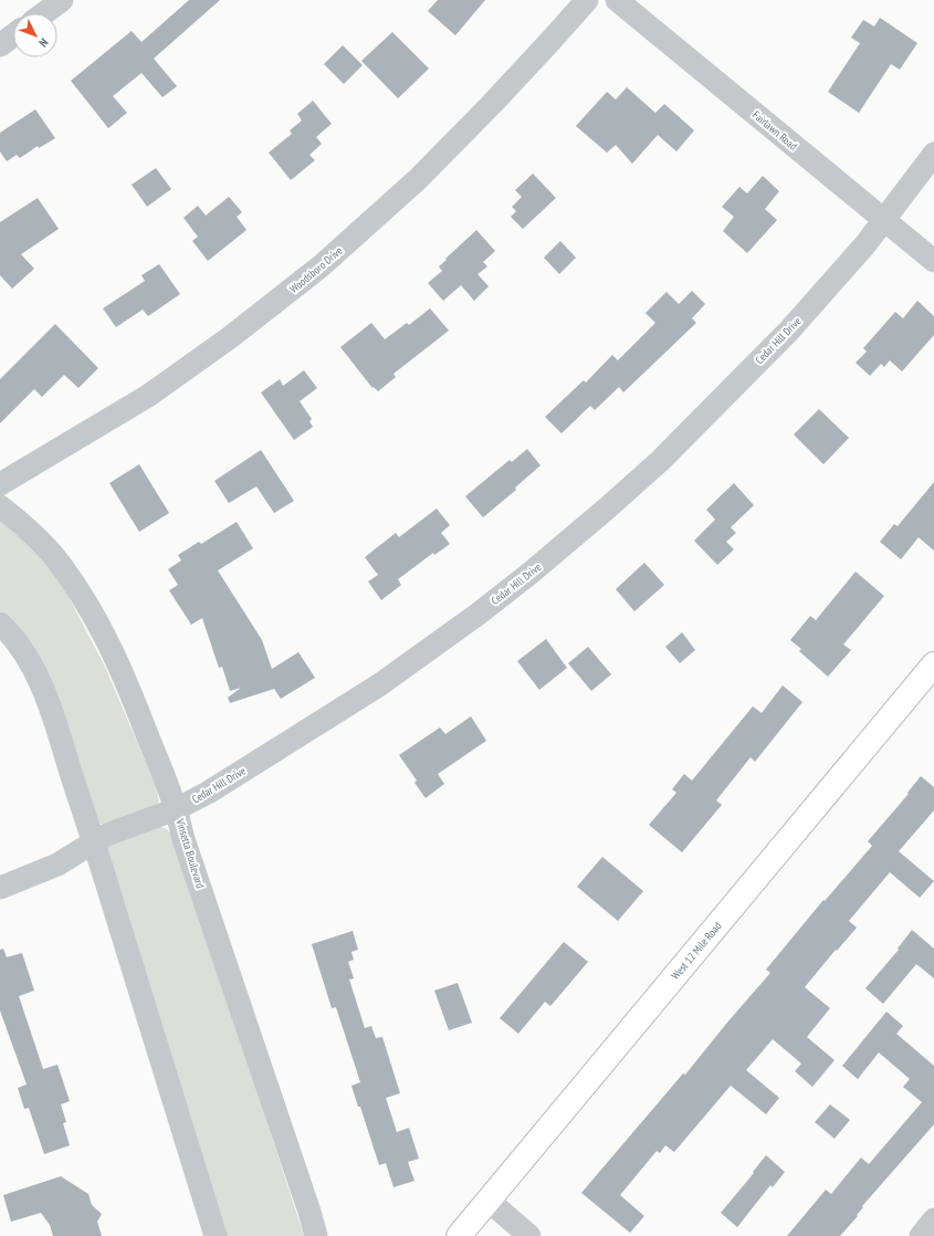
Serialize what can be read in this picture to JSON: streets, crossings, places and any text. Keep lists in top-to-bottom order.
{
  "streets": {
    "main road": ["West 12 Mile Road"],
    "street": [
      "Fairlawn Road",
      "Woodsboro Drive",
      "Cedar Hill Drive",
      "Vinsetta Boulevard"
    ]
  },
  "crossings": [
    ["Fairlawn Road", "Cedar Hill Drive"],
    ["Cedar Hill Drive", "Vinsetta Boulevard"]
  ],
  "north": "bottom right"
}
